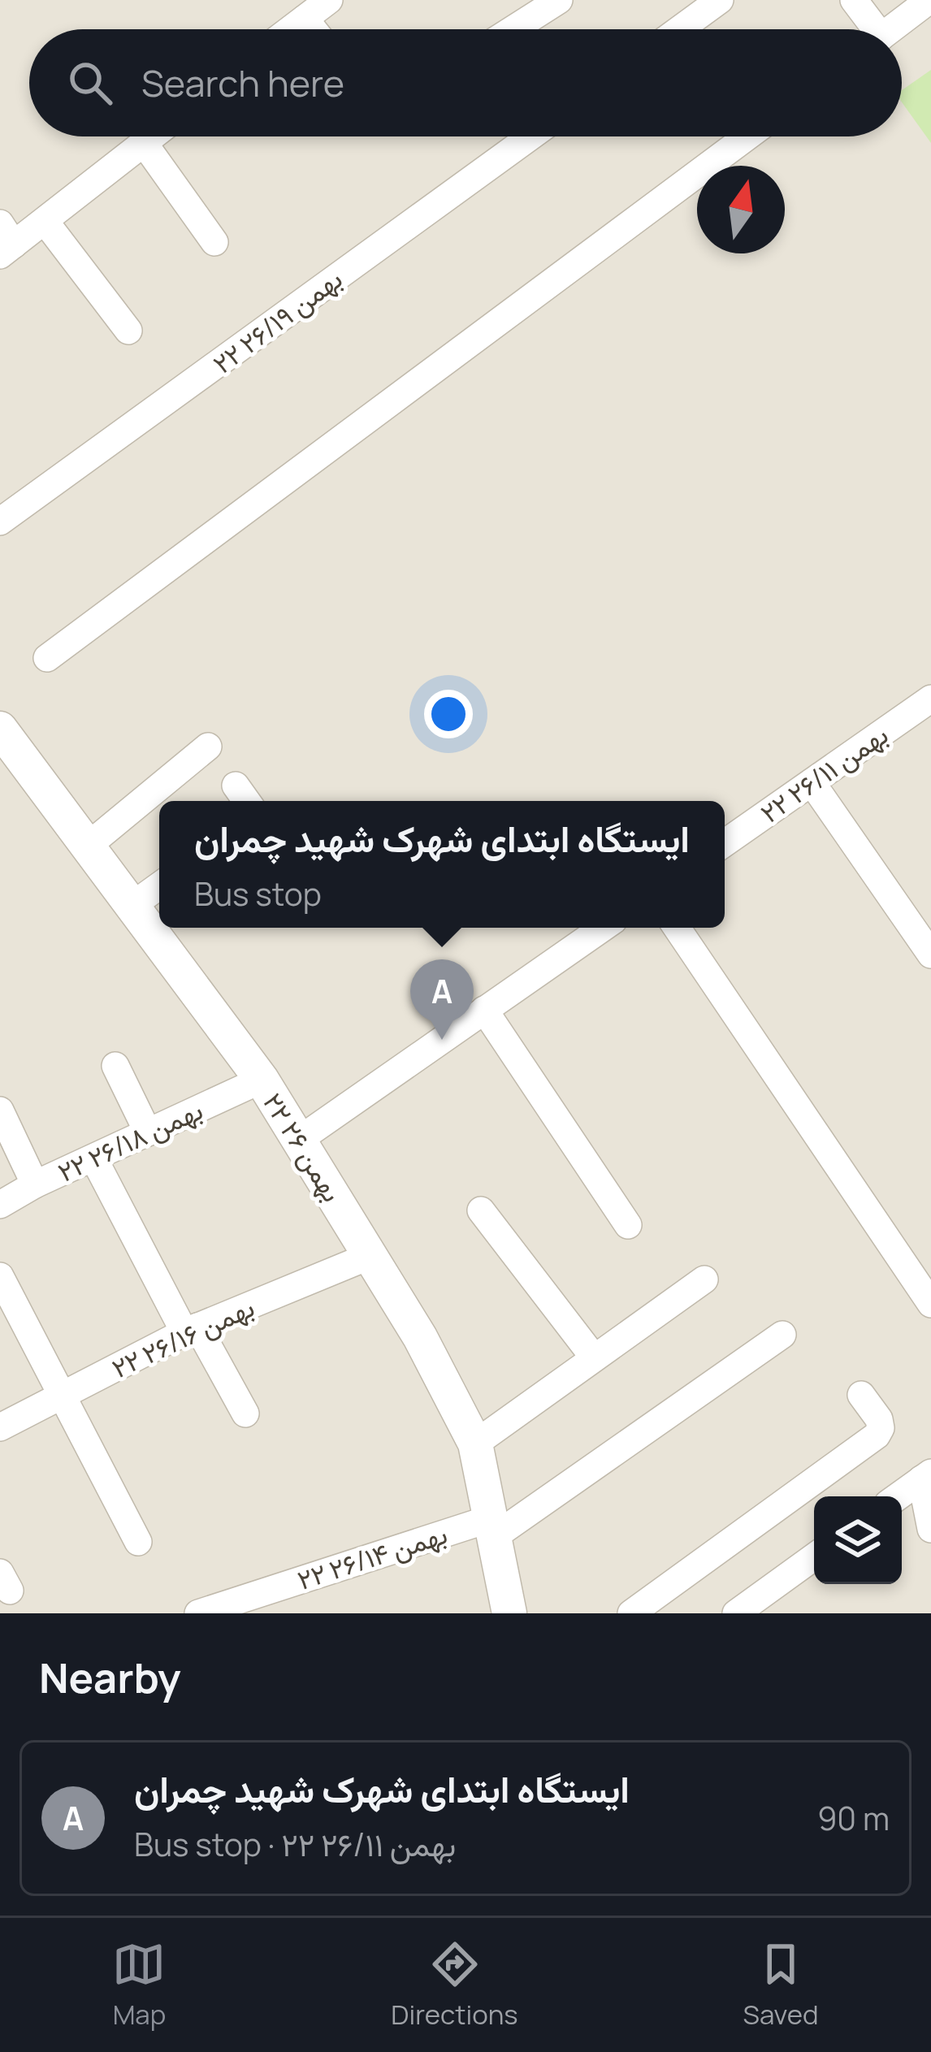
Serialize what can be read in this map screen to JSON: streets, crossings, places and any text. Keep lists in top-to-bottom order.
{
  "streets": {
    "street": [
      "۲۲ بهمن ۲۶/۱۹",
      "۲۲ بهمن ۲۶/۱۱",
      "۲۲ بهمن ۲۶/۱۸",
      "۲۲ بهمن ۲۶",
      "۲۲ بهمن ۲۶/۱۶",
      "۲۲ بهمن ۲۶/۱۴"
    ]
  },
  "crossings": [
    ["۲۲ بهمن ۲۶/۱۸", "۲۲ بهمن ۲۶"],
    ["۲۲ بهمن ۲۶", "۲۲ بهمن ۲۶/۱۶"],
    ["۲۲ بهمن ۲۶", "۲۲ بهمن ۲۶/۱۴"]
  ],
  "north": "top",
  "page": {
    "search": "Search here",
    "popup": ["ایستگاه ابتدای شهرک شهید چمران", "Bus stop"],
    "pins": "A",
    "heading": "Nearby",
    "list": [
      {
        "mark": "A",
        "name": "ایستگاه ابتدای شهرک شهید چمران",
        "note": "Bus stop · ۲۲ بهمن ۲۶/۱۱",
        "value": "90 m"
      }
    ],
    "nav": ["Map", "Directions", "Saved"]
  }
}
